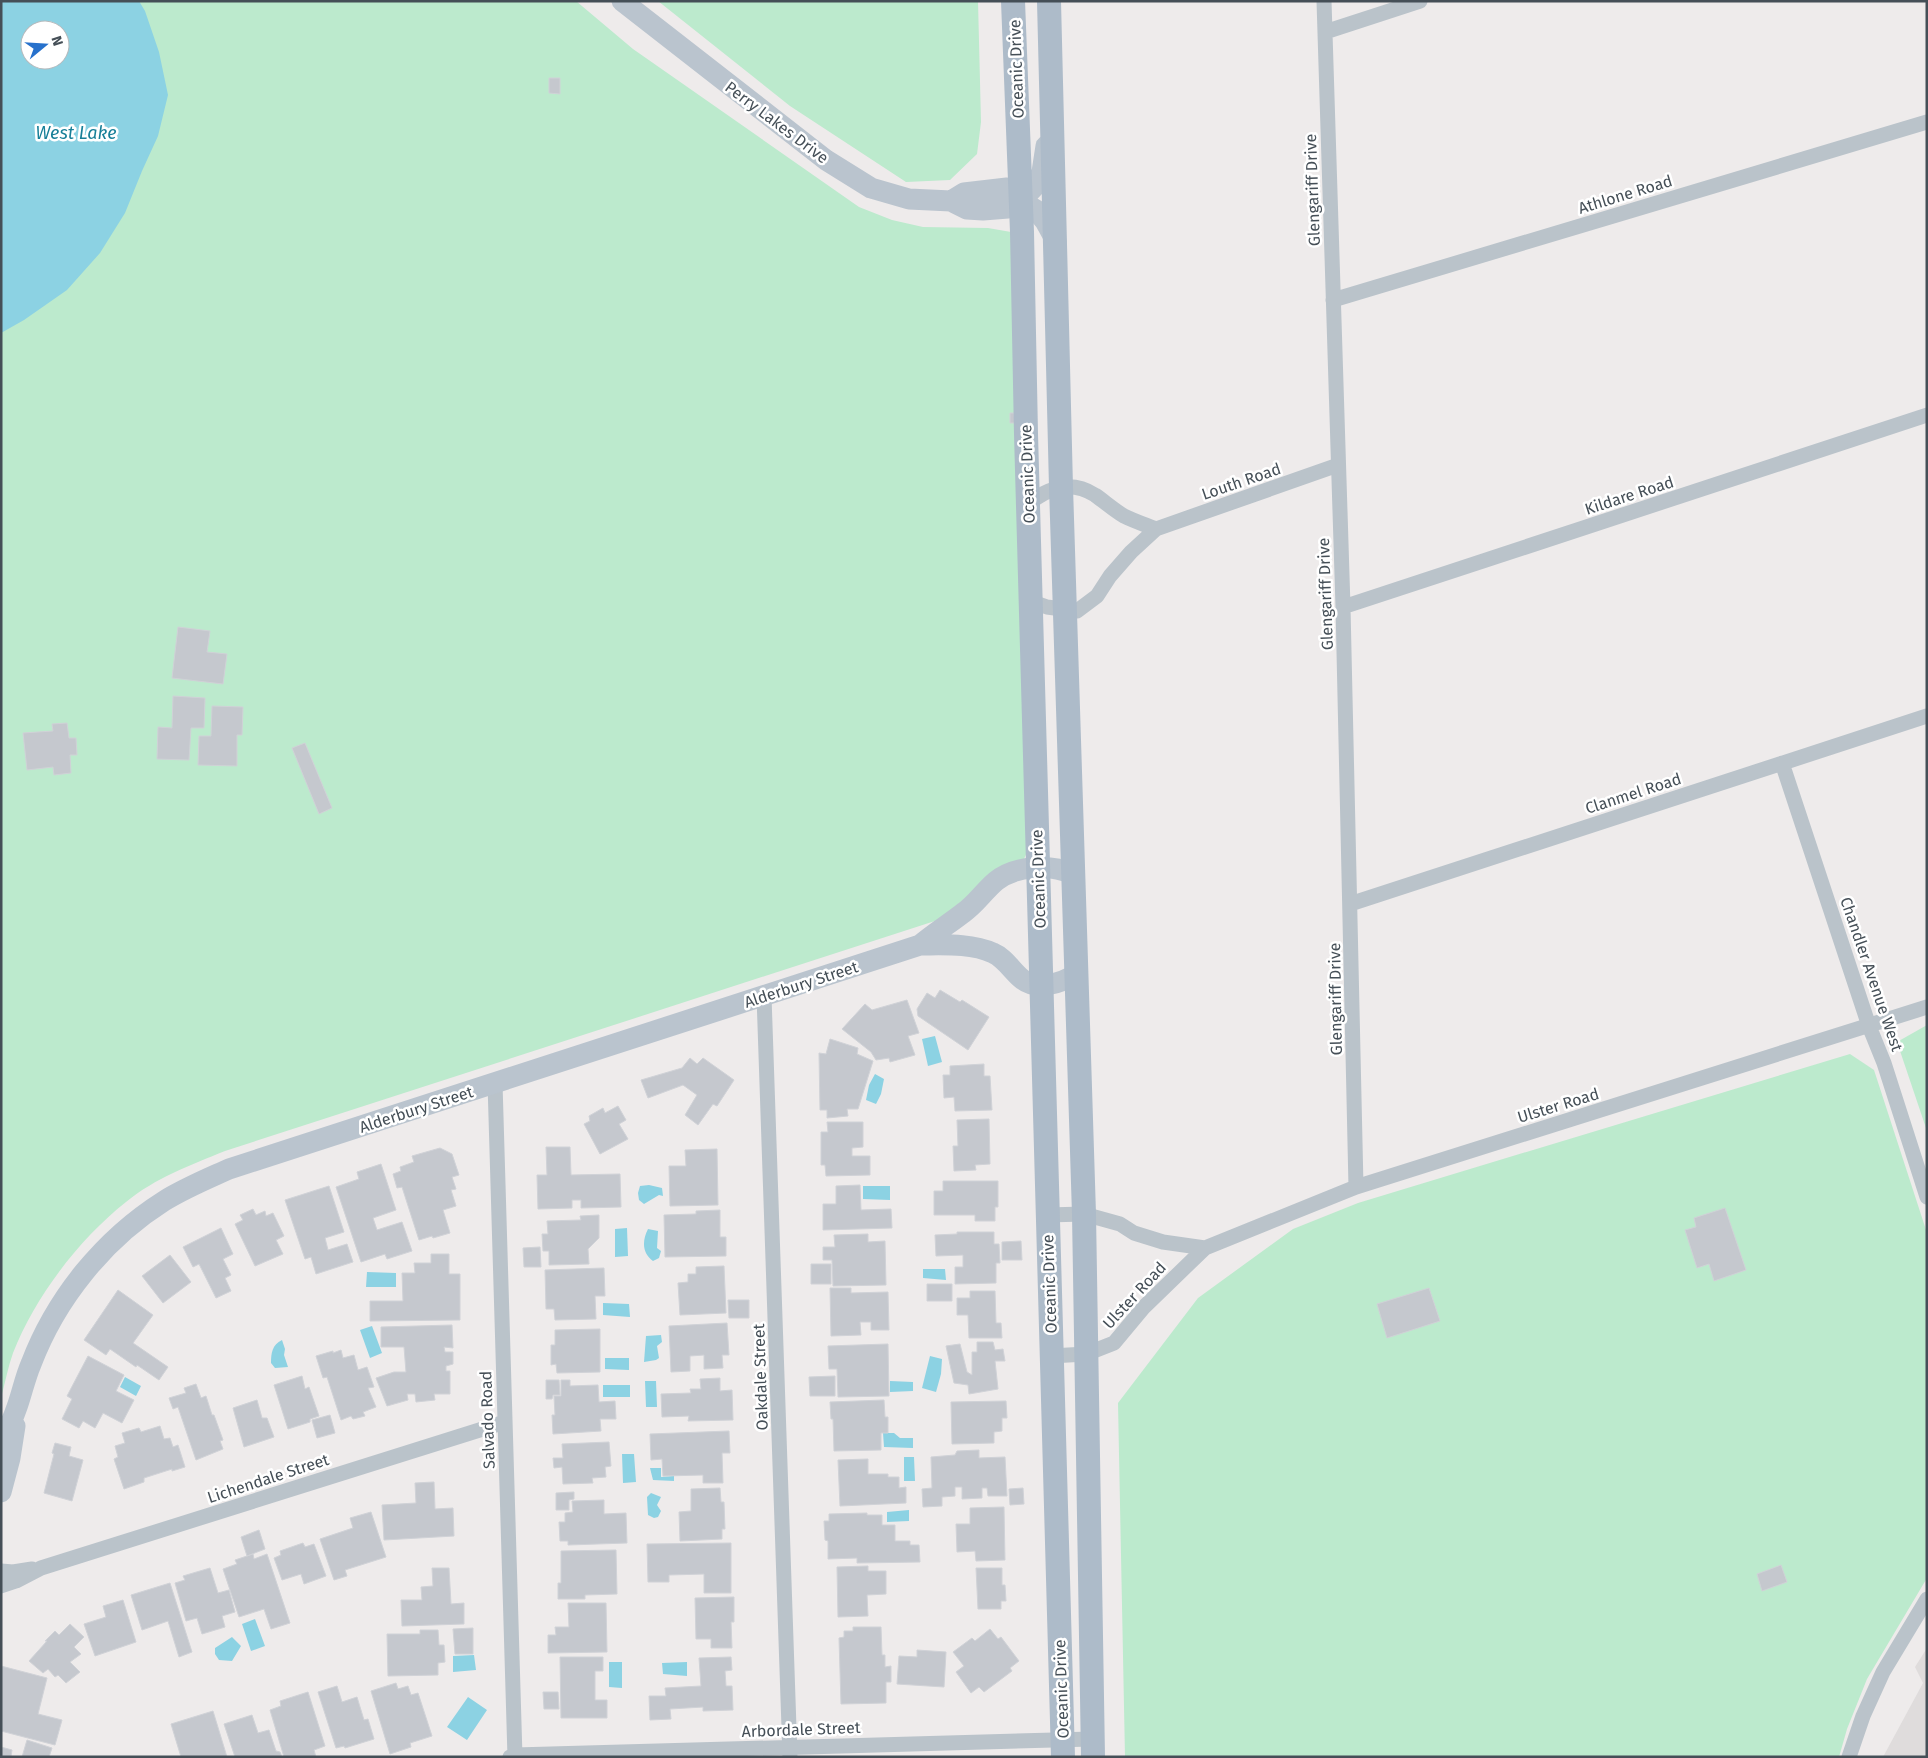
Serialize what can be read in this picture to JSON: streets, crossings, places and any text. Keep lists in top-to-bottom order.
{
  "streets": {
    "main road": ["Oceanic Drive"],
    "street": [
      "Perry Lakes Drive",
      "Glengariff Drive",
      "Athlone Road",
      "Louth Road",
      "Kildare Road",
      "Clanmel Road",
      "Chandler Avenue West",
      "Alderbury Street",
      "Ulster Road",
      "Oakdale Street",
      "Salvado Road",
      "Lichendale Street",
      "Arbordale Street"
    ]
  },
  "crossings": [
    ["Oceanic Drive", "Perry Lakes Drive"],
    ["Oceanic Drive", "Louth Road"],
    ["Oceanic Drive", "Alderbury Street"],
    ["Oceanic Drive", "Ulster Road"],
    ["Oceanic Drive", "Arbordale Street"],
    ["Glengariff Drive", "Athlone Road"],
    ["Glengariff Drive", "Louth Road"],
    ["Glengariff Drive", "Kildare Road"],
    ["Glengariff Drive", "Clanmel Road"],
    ["Glengariff Drive", "Ulster Road"],
    ["Clanmel Road", "Chandler Avenue West"],
    ["Chandler Avenue West", "Ulster Road"],
    ["Alderbury Street", "Oakdale Street"],
    ["Alderbury Street", "Salvado Road"],
    ["Oakdale Street", "Arbordale Street"],
    ["Salvado Road", "Lichendale Street"],
    ["Salvado Road", "Arbordale Street"]
  ],
  "water": ["West Lake"],
  "north": "right"
}
